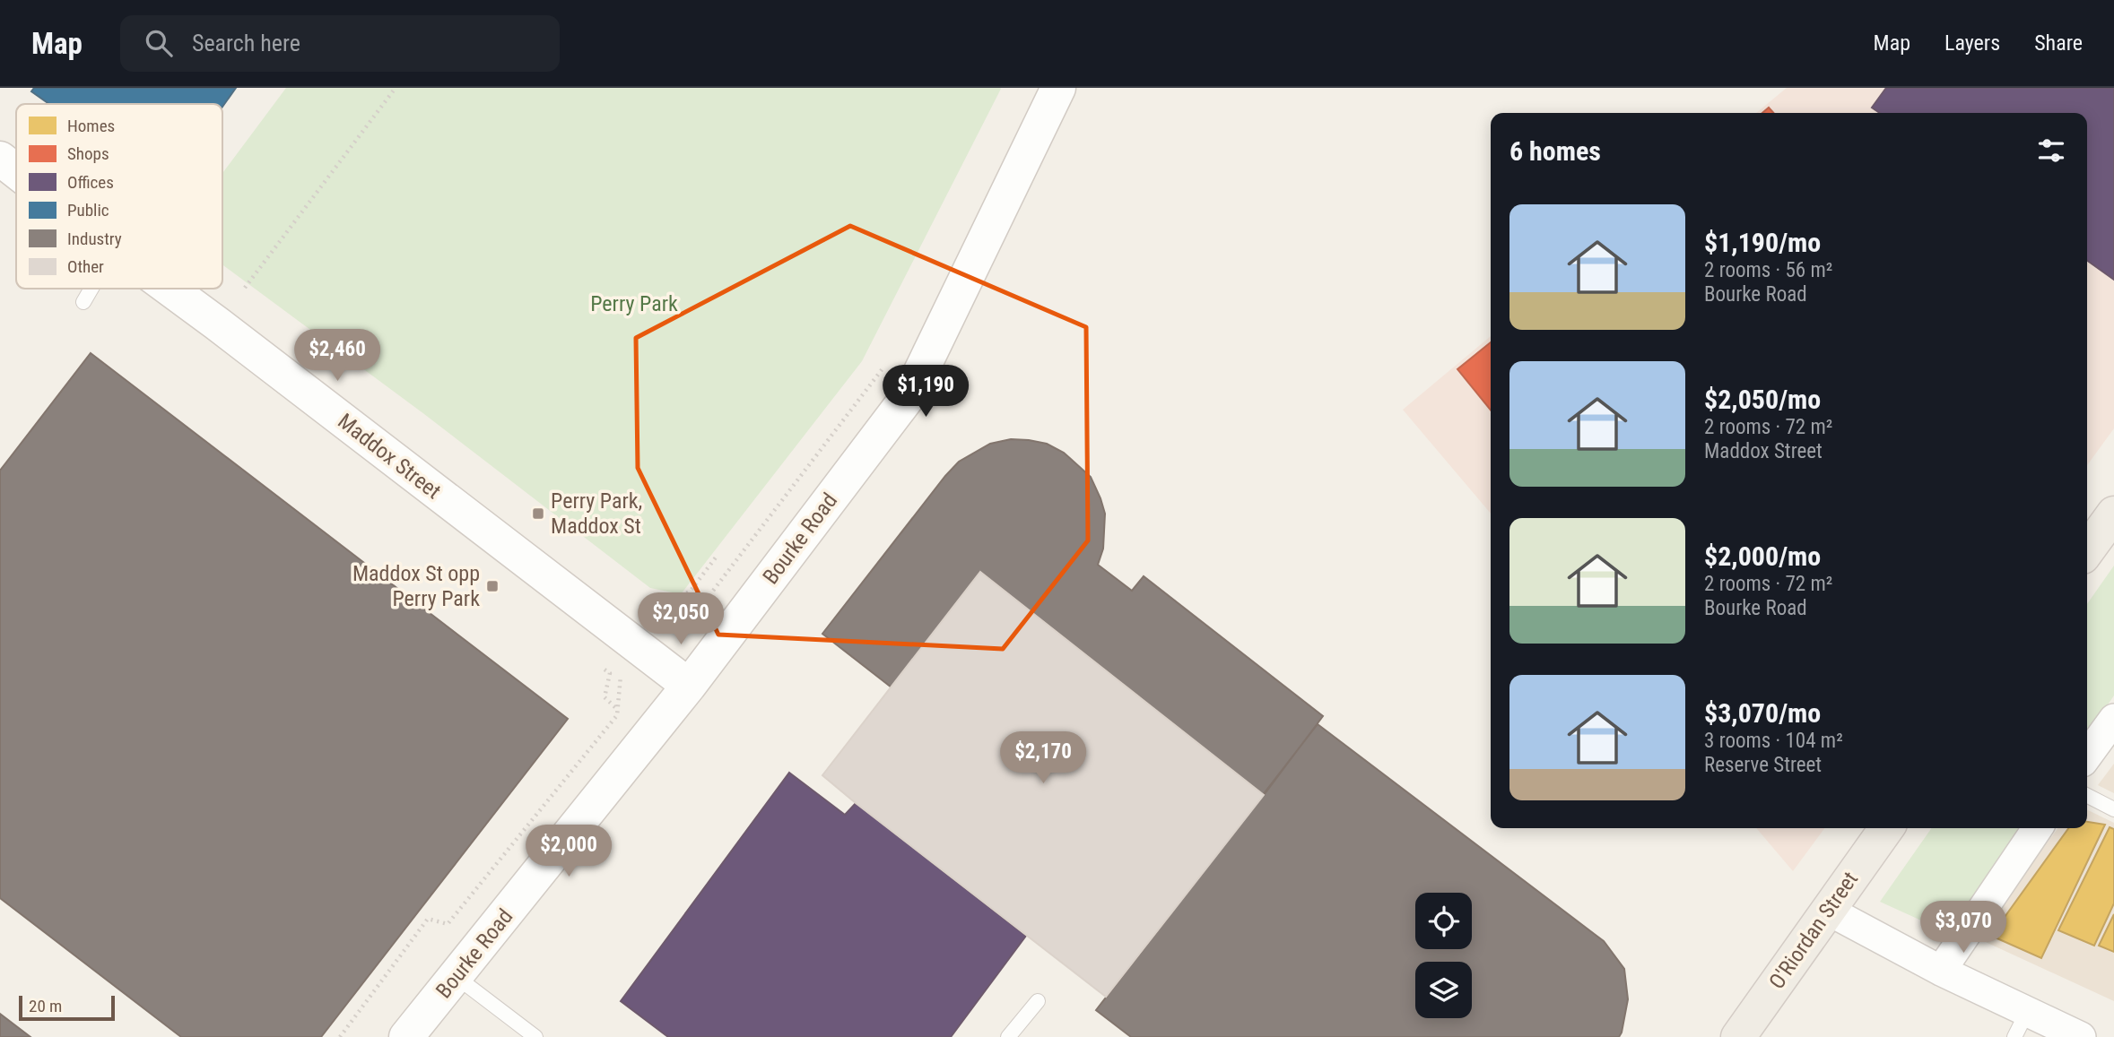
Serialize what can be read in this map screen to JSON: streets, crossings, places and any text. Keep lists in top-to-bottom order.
{
  "streets": {
    "main road": ["O'Riordan Street"],
    "street": ["Maddox Street", "Bourke Road"]
  },
  "crossings": [
    ["Maddox Street", "Bourke Road"]
  ],
  "parks": ["Perry Park"],
  "places": {
    "transit": ["Perry Park, Maddox St", "Maddox St opp Perry Park"]
  },
  "legend": [
    "Homes",
    "Shops",
    "Offices",
    "Public",
    "Industry",
    "Other"
  ],
  "scale_bar": "20 m",
  "page": {
    "header": "Map",
    "search": "Search here",
    "nav": ["Map", "Layers", "Share"],
    "heading": "6 homes",
    "list": [
      {
        "name": "$1,190/mo",
        "note": "2 rooms · 56 m² · Bourke Road"
      },
      {
        "name": "$2,050/mo",
        "note": "2 rooms · 72 m² · Maddox Street"
      },
      {
        "name": "$2,000/mo",
        "note": "2 rooms · 72 m² · Bourke Road"
      },
      {
        "name": "$3,070/mo",
        "note": "3 rooms · 104 m² · Reserve Street"
      }
    ],
    "price": [
      "$2,460",
      "$1,190",
      "$2,050",
      "$2,170",
      "$2,000",
      "$3,070"
    ],
    "scale": "20 m"
  }
}
